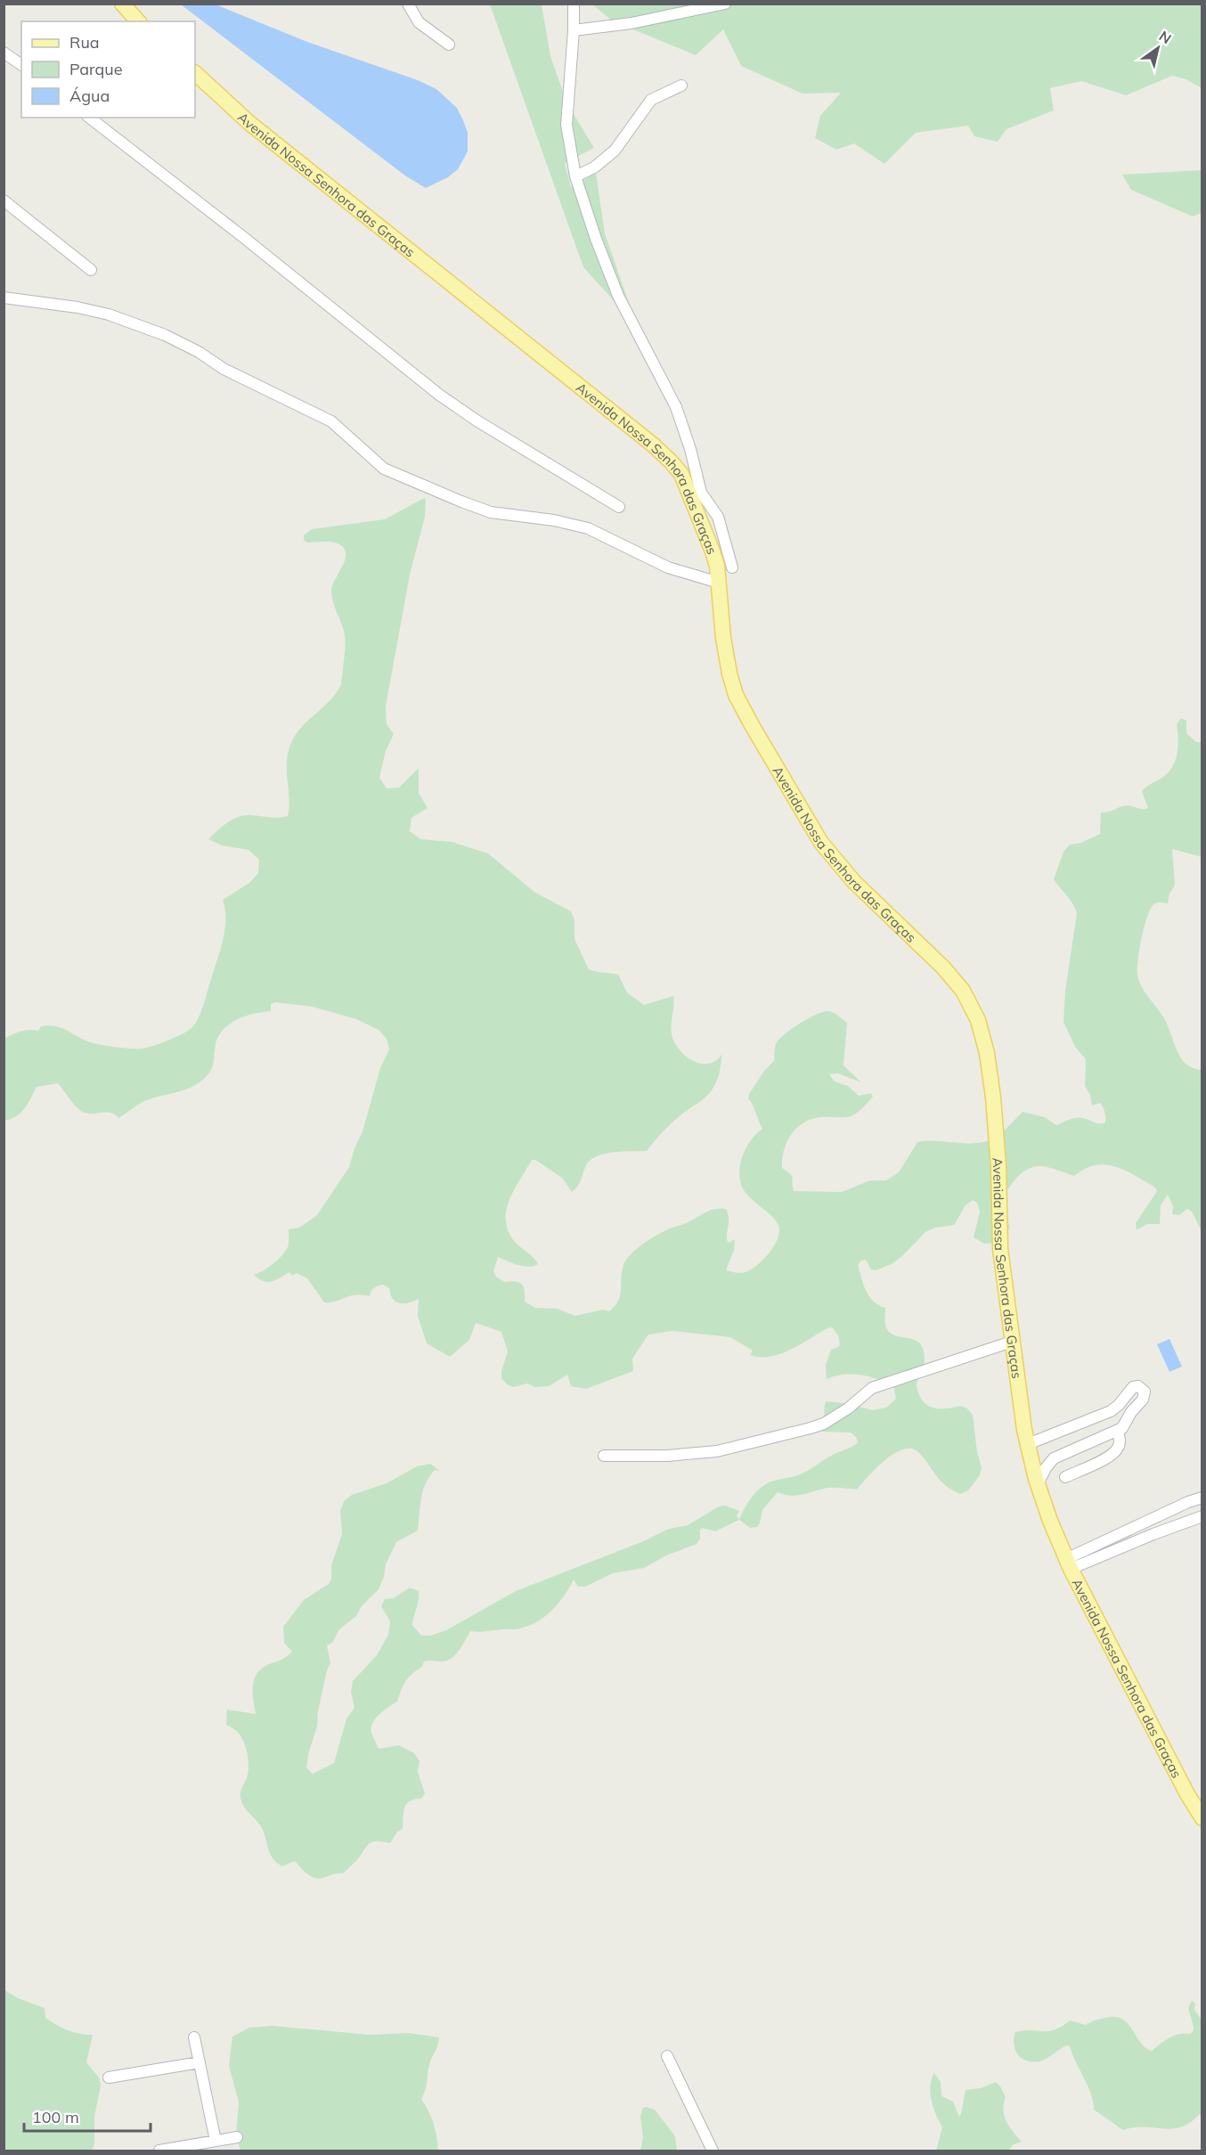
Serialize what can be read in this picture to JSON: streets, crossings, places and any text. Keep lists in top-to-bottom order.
{
  "streets": {
    "main road": ["Avenida Nossa Senhora das Graças"]
  },
  "legend": ["Rua", "Parque", "Água"],
  "scale_bar": "100 m",
  "north": "top right"
}
